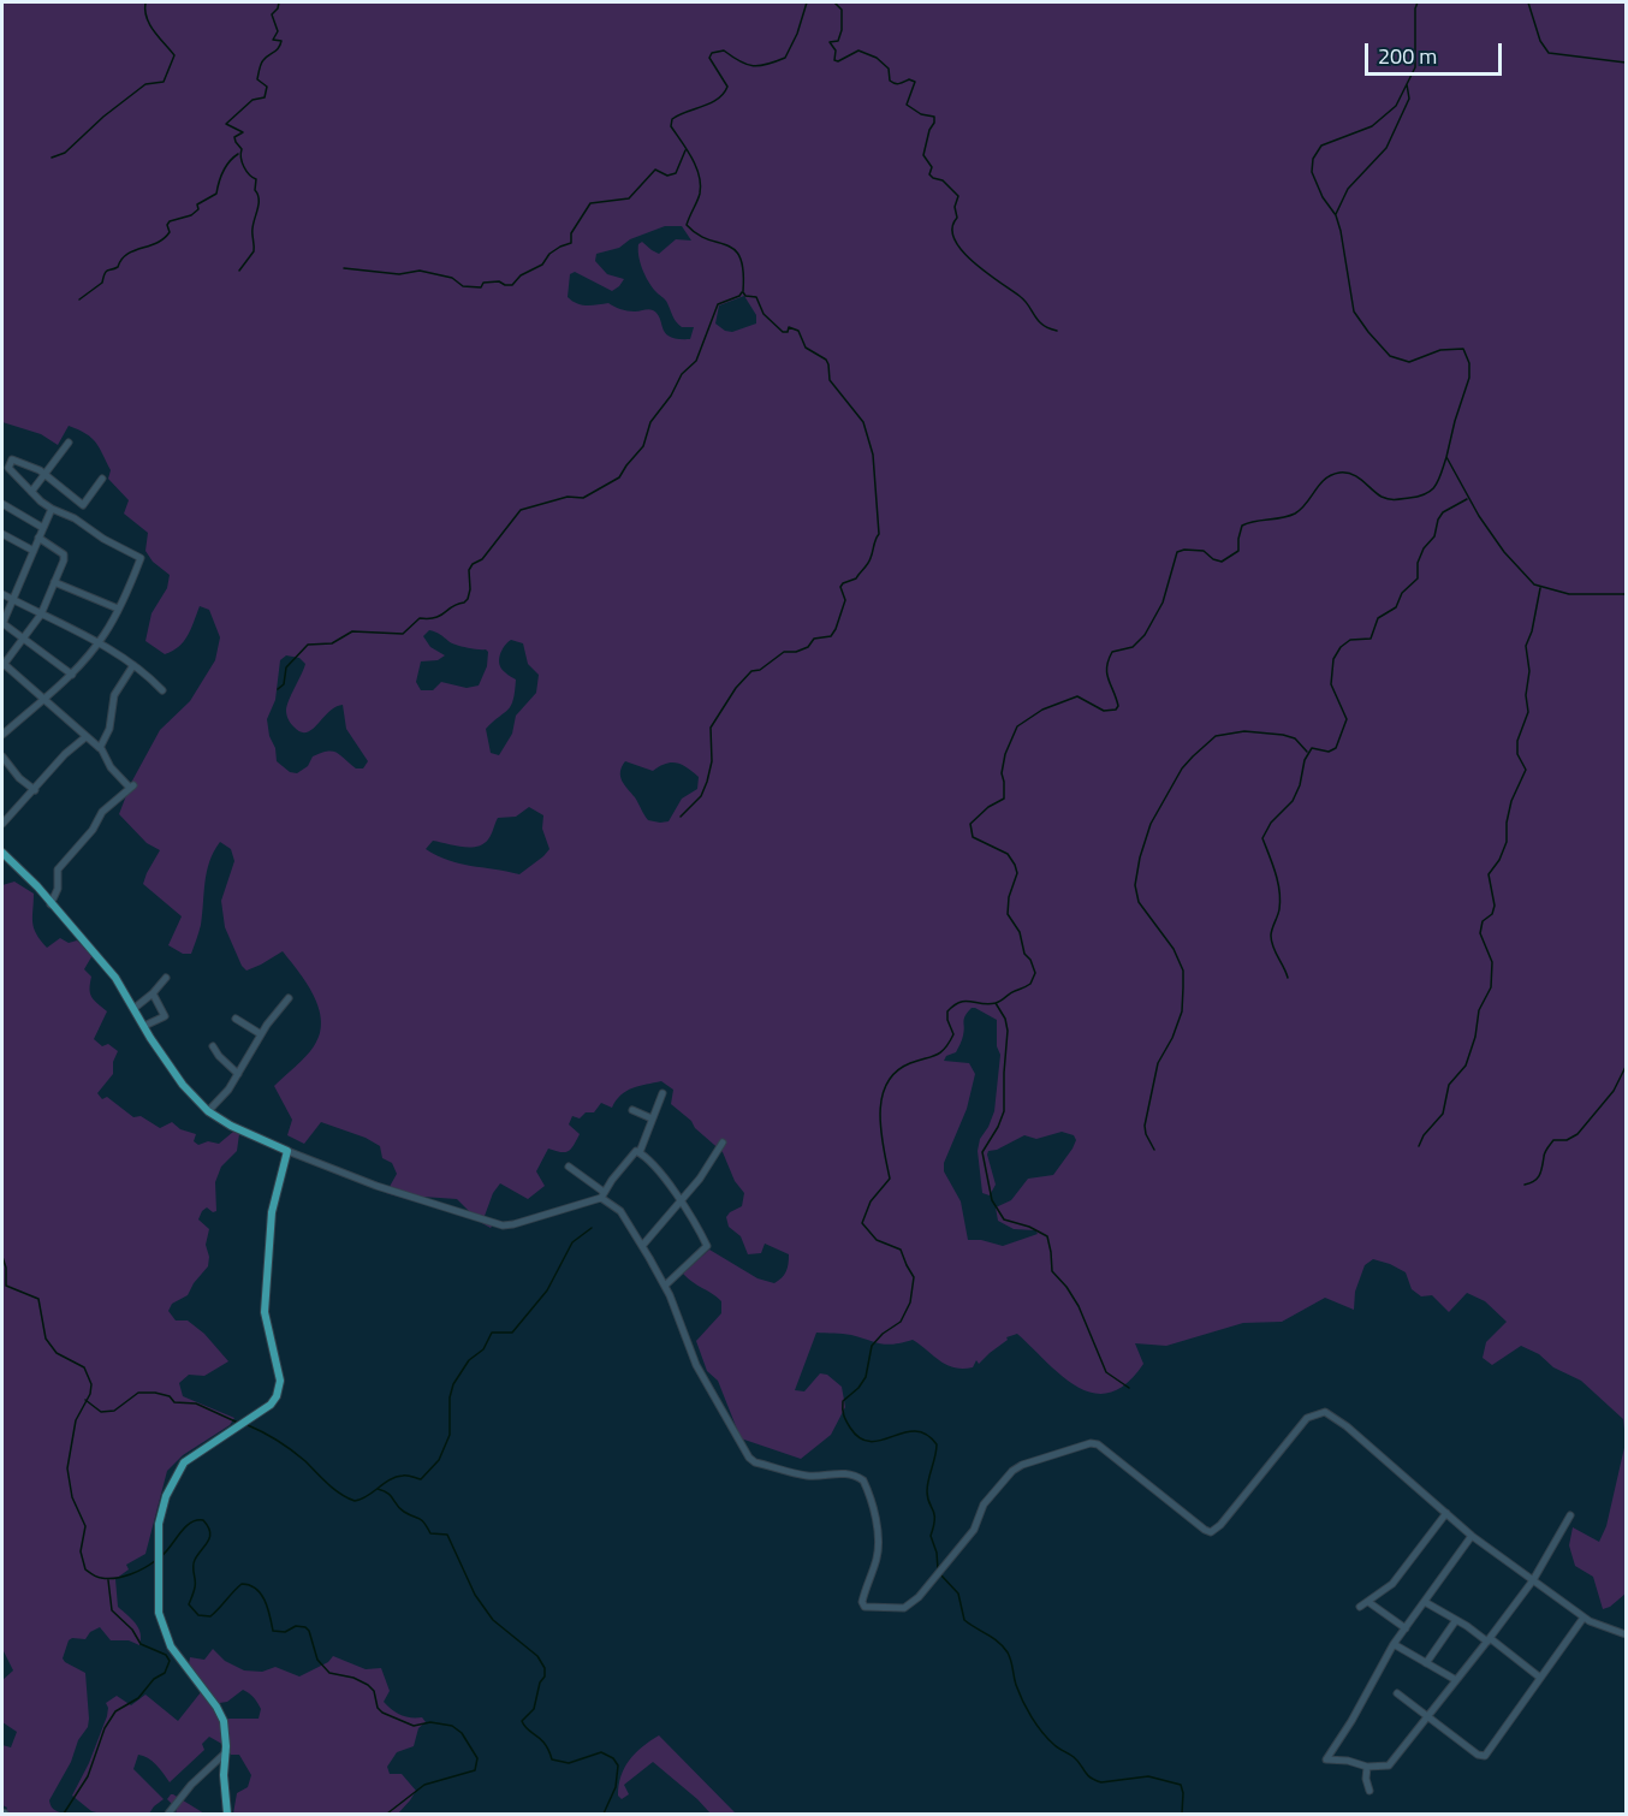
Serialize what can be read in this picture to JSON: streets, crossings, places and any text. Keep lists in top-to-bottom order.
{
  "scale_bar": "200 m"
}
